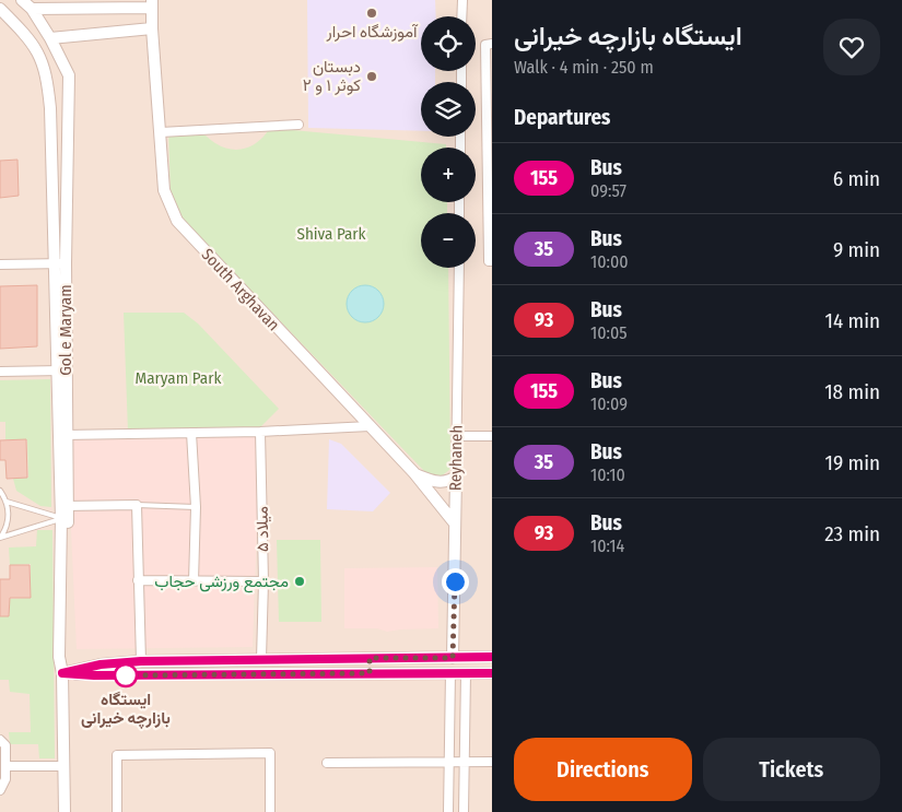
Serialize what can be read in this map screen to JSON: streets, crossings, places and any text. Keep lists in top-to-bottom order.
{
  "streets": {
    "street": [
      "South Arghavan",
      "Gol e Maryam",
      "Reyhaneh",
      "میلاد ۵"
    ]
  },
  "crossings": [
    ["South Arghavan", "Reyhaneh"]
  ],
  "parks": ["Shiva Park", "Maryam Park"],
  "places": [
    "آموزشگاه احرار",
    "دبستان کوثر ۱ و ۲",
    "مجتمع ورزشی حجاب",
    "ایستگاه بازارچه خیرانی"
  ],
  "lines": ["bus line 155"],
  "page": {
    "heading": [
      ["ایستگاه بازارچه خیرانی", "Walk · 4 min · 250 m"],
      "Departures"
    ],
    "map_buttons": ["+", "−"],
    "list": [
      {
        "mark": "155",
        "name": "Bus",
        "note": "09:57",
        "value": "6 min"
      },
      {
        "mark": "35",
        "name": "Bus",
        "note": "10:00",
        "value": "9 min"
      },
      {
        "mark": "93",
        "name": "Bus",
        "note": "10:05",
        "value": "14 min"
      },
      {
        "mark": "155",
        "name": "Bus",
        "note": "10:09",
        "value": "18 min"
      },
      {
        "mark": "35",
        "name": "Bus",
        "note": "10:10",
        "value": "19 min"
      },
      {
        "mark": "93",
        "name": "Bus",
        "note": "10:14",
        "value": "23 min"
      }
    ],
    "buttons": ["Directions", "Tickets"]
  }
}
